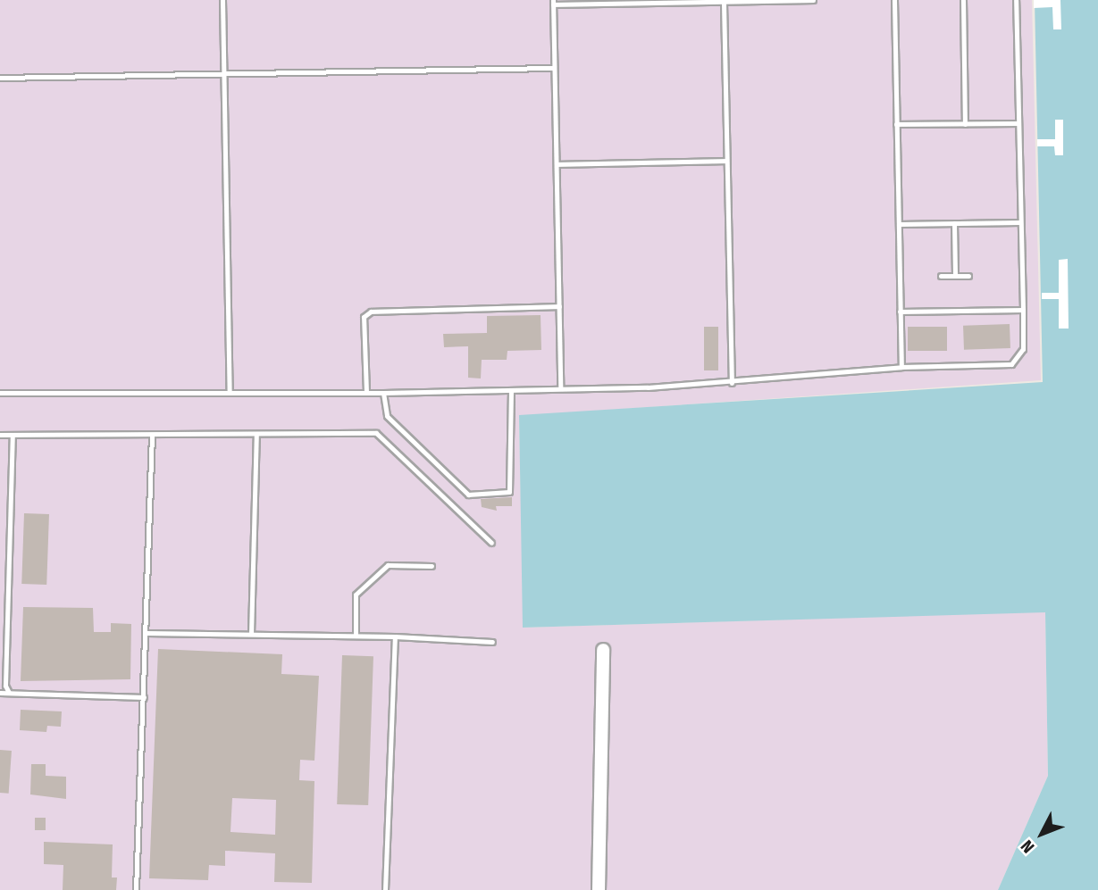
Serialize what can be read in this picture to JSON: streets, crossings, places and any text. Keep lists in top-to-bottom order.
{
  "north": "bottom left"
}
